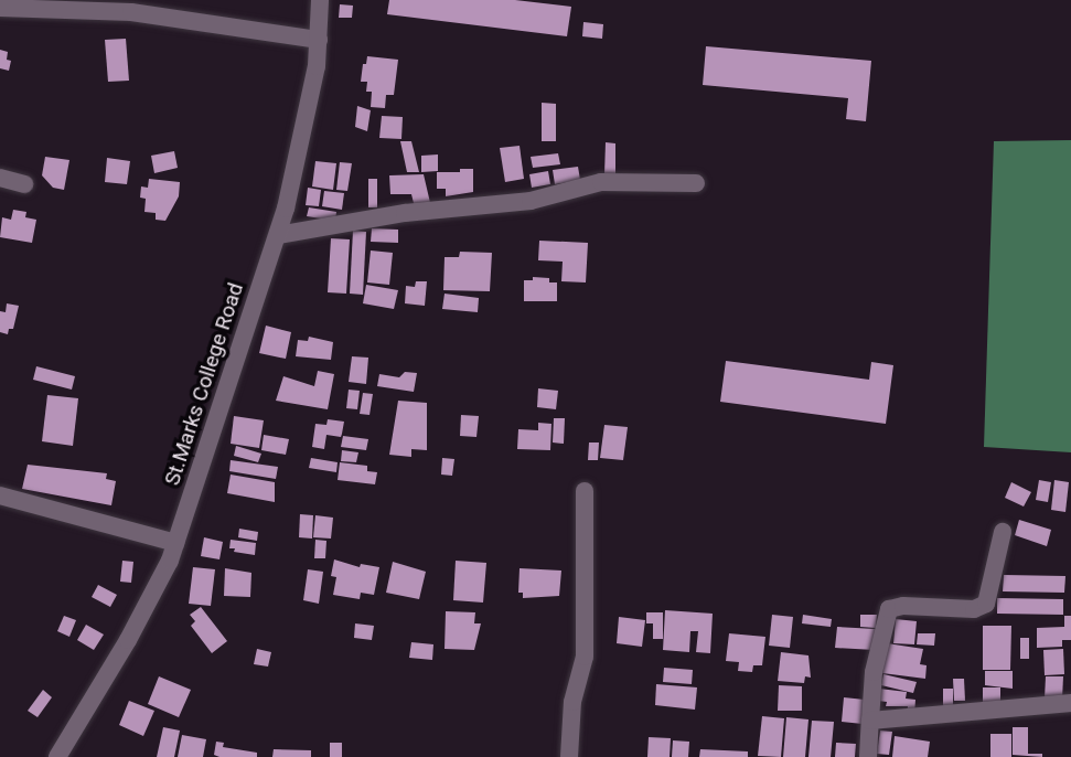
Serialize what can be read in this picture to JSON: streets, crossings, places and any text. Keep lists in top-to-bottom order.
{
  "streets": {
    "street": ["St.Marks College Road"]
  }
}
